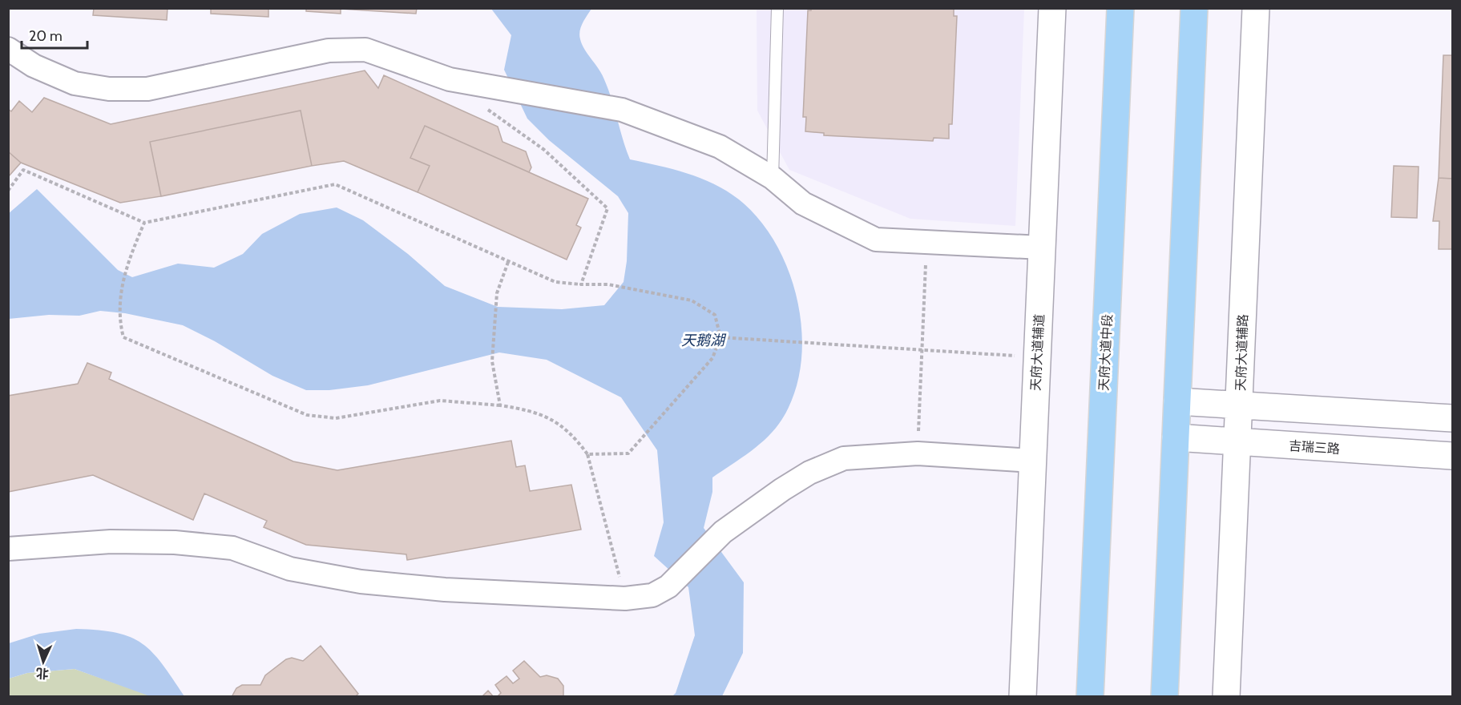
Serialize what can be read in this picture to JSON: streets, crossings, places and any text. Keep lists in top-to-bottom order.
{
  "streets": {
    "main road": ["天府大道中段"],
    "street": ["天府大道辅道", "天府大道辅路", "吉瑞三路"]
  },
  "crossings": [
    ["天府大道辅路", "吉瑞三路"]
  ],
  "water": ["天鹅湖"],
  "scale_bar": "20 m",
  "north": "bottom"
}
